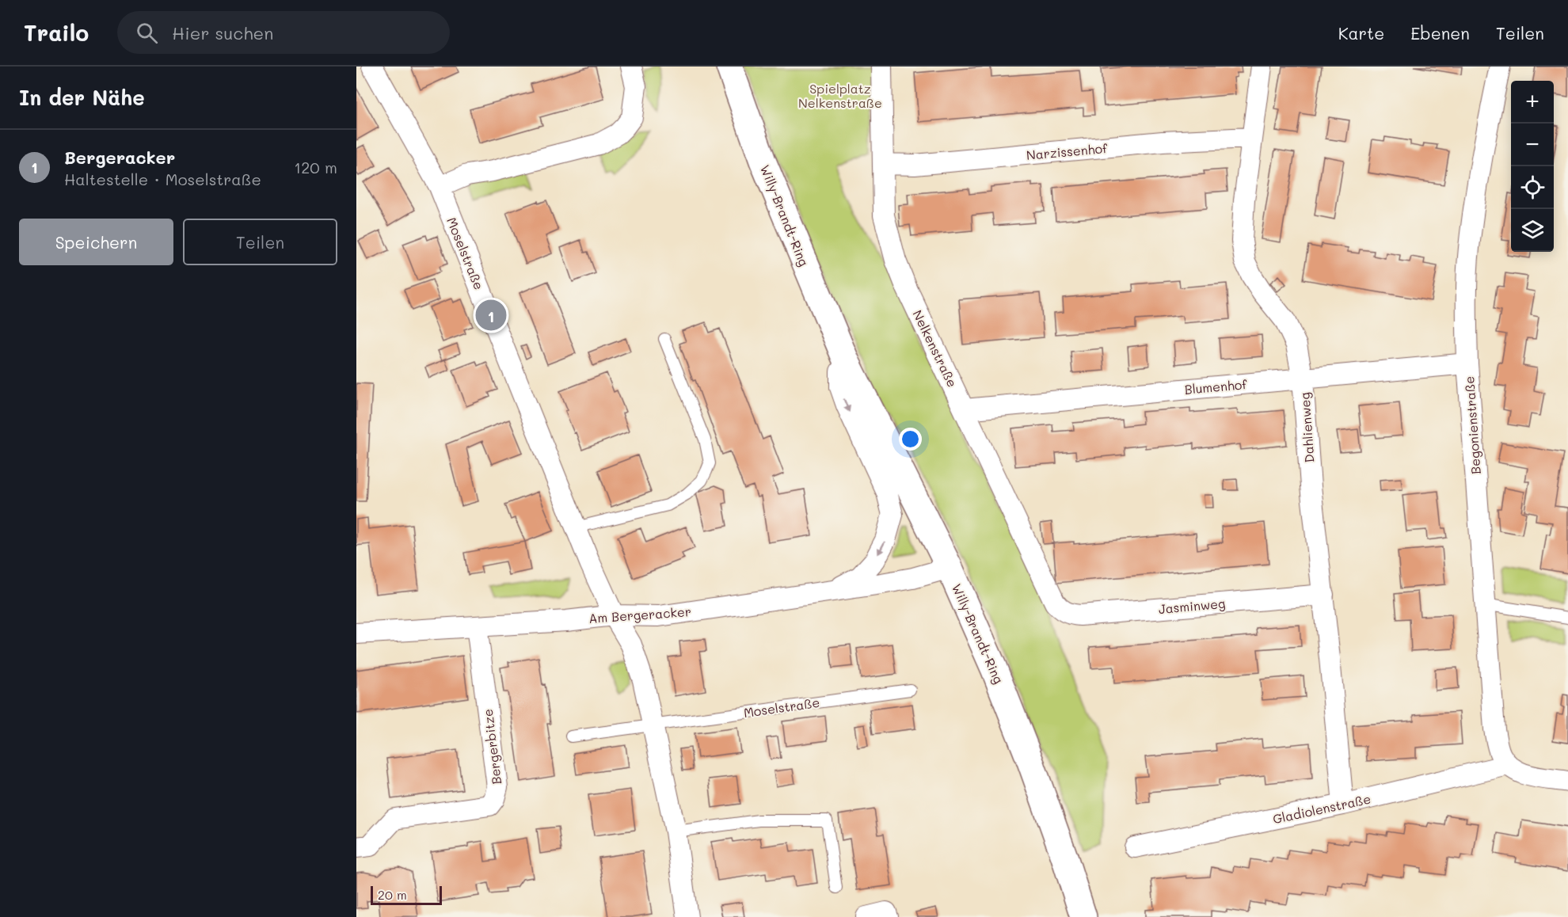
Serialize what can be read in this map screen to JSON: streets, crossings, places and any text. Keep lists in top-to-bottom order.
{
  "streets": {
    "main road": ["Willy-Brandt-Ring"],
    "street": [
      "Narzissenhof",
      "Moselstraße",
      "Nelkenstraße",
      "Blumenhof",
      "Begonienstraße",
      "Dahlienweg",
      "Jasminweg",
      "Am Bergeracker",
      "Bergerbitze",
      "Gladiolenstraße"
    ]
  },
  "crossings": [
    ["Narzissenhof", "Nelkenstraße"],
    ["Narzissenhof", "Dahlienweg"],
    ["Willy-Brandt-Ring", "Am Bergeracker"],
    ["Moselstraße", "Am Bergeracker"],
    ["Nelkenstraße", "Blumenhof"],
    ["Nelkenstraße", "Jasminweg"],
    ["Blumenhof", "Begonienstraße"],
    ["Blumenhof", "Dahlienweg"],
    ["Begonienstraße", "Gladiolenstraße"],
    ["Dahlienweg", "Jasminweg"],
    ["Dahlienweg", "Gladiolenstraße"],
    ["Am Bergeracker", "Bergerbitze"]
  ],
  "parks": ["Spielplatz Nelkenstraße"],
  "scale_bar": "20 m",
  "page": {
    "header": "Trailo",
    "search": "Hier suchen",
    "nav": ["Karte", "Ebenen", "Teilen"],
    "heading": "In der Nähe",
    "map_buttons": ["+", "−"],
    "list": [
      {
        "mark": "1",
        "name": "Bergeracker",
        "note": "Haltestelle · Moselstraße",
        "value": "120 m"
      }
    ],
    "buttons": ["Speichern", "Teilen"],
    "pins": "1",
    "scale": "20 m"
  }
}
